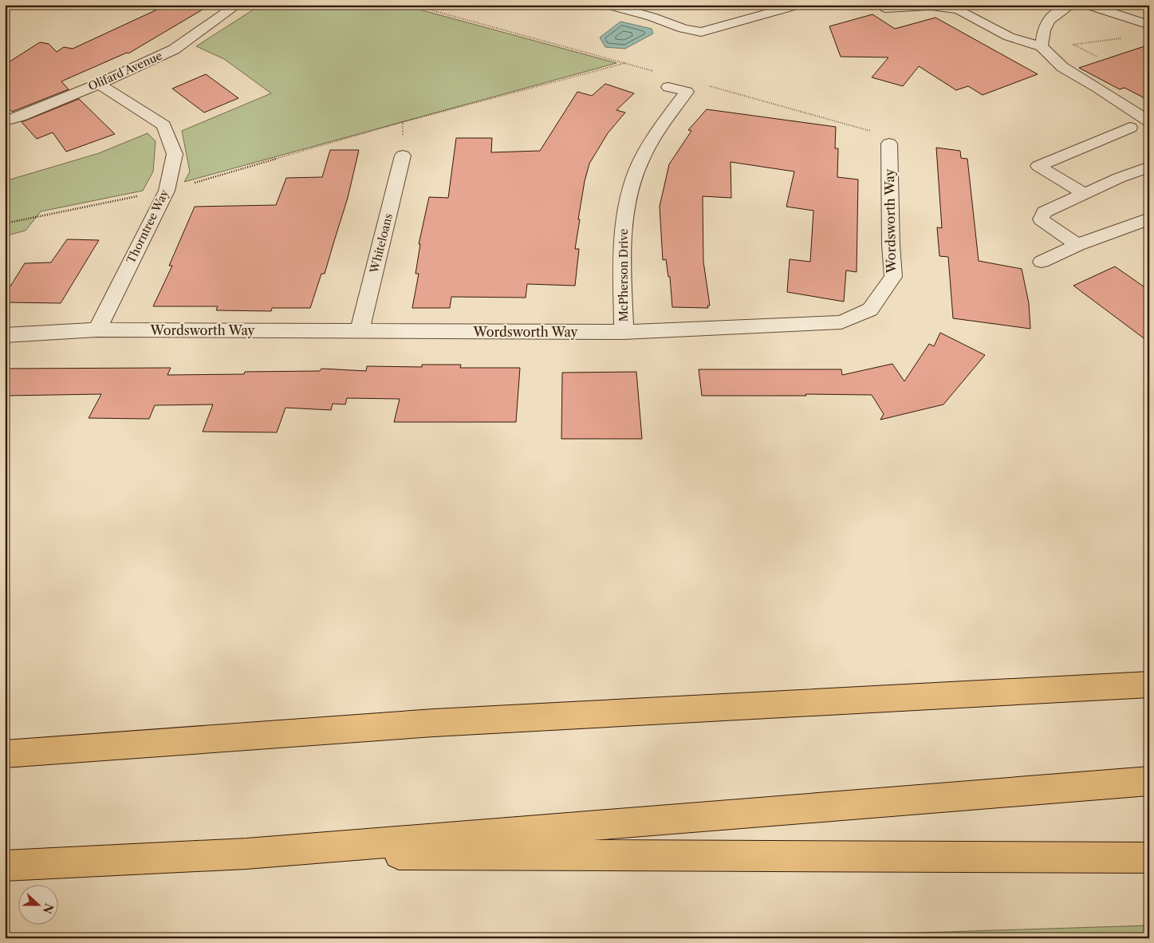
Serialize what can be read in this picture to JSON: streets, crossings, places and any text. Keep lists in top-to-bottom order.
{
  "streets": {
    "street": [
      "Olifard Avenue",
      "Wordsworth Way",
      "Thorntree Way",
      "Whiteloans",
      "McPherson Drive"
    ]
  },
  "crossings": [
    ["Olifard Avenue", "Thorntree Way"],
    ["Wordsworth Way", "Thorntree Way"],
    ["Wordsworth Way", "Whiteloans"],
    ["Wordsworth Way", "McPherson Drive"]
  ],
  "north": "right"
}
